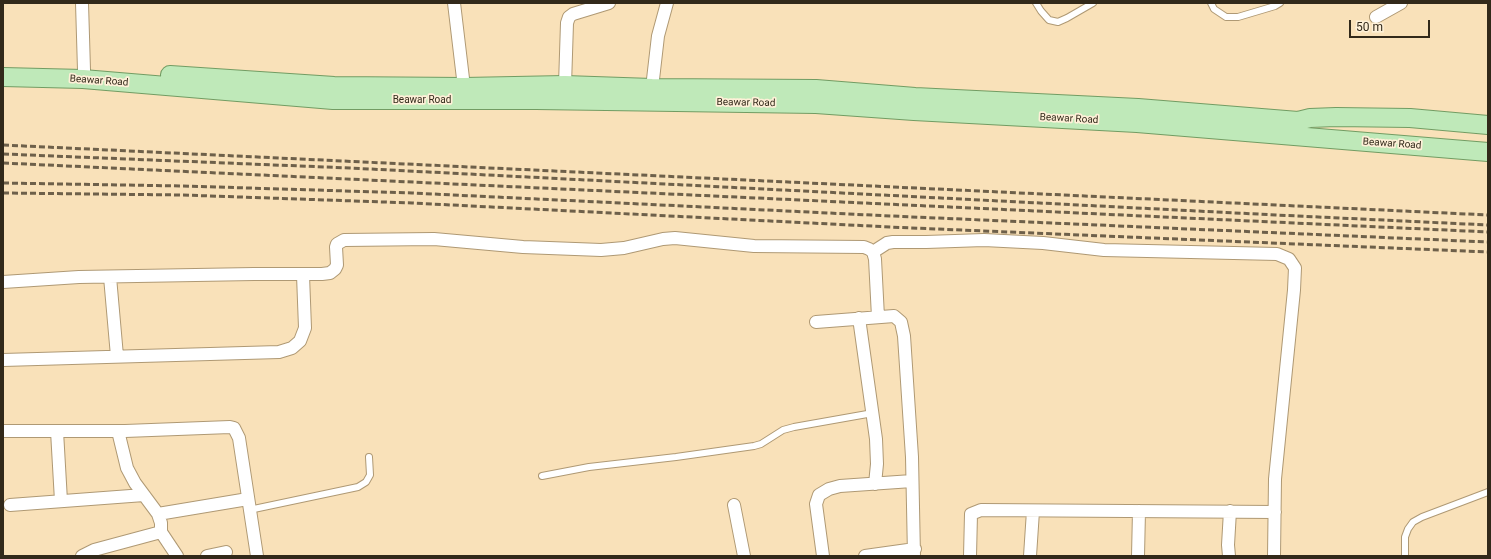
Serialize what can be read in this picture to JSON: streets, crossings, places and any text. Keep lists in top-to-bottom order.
{
  "streets": {
    "main road": ["Beawar Road"]
  },
  "scale_bar": "50 m"
}
